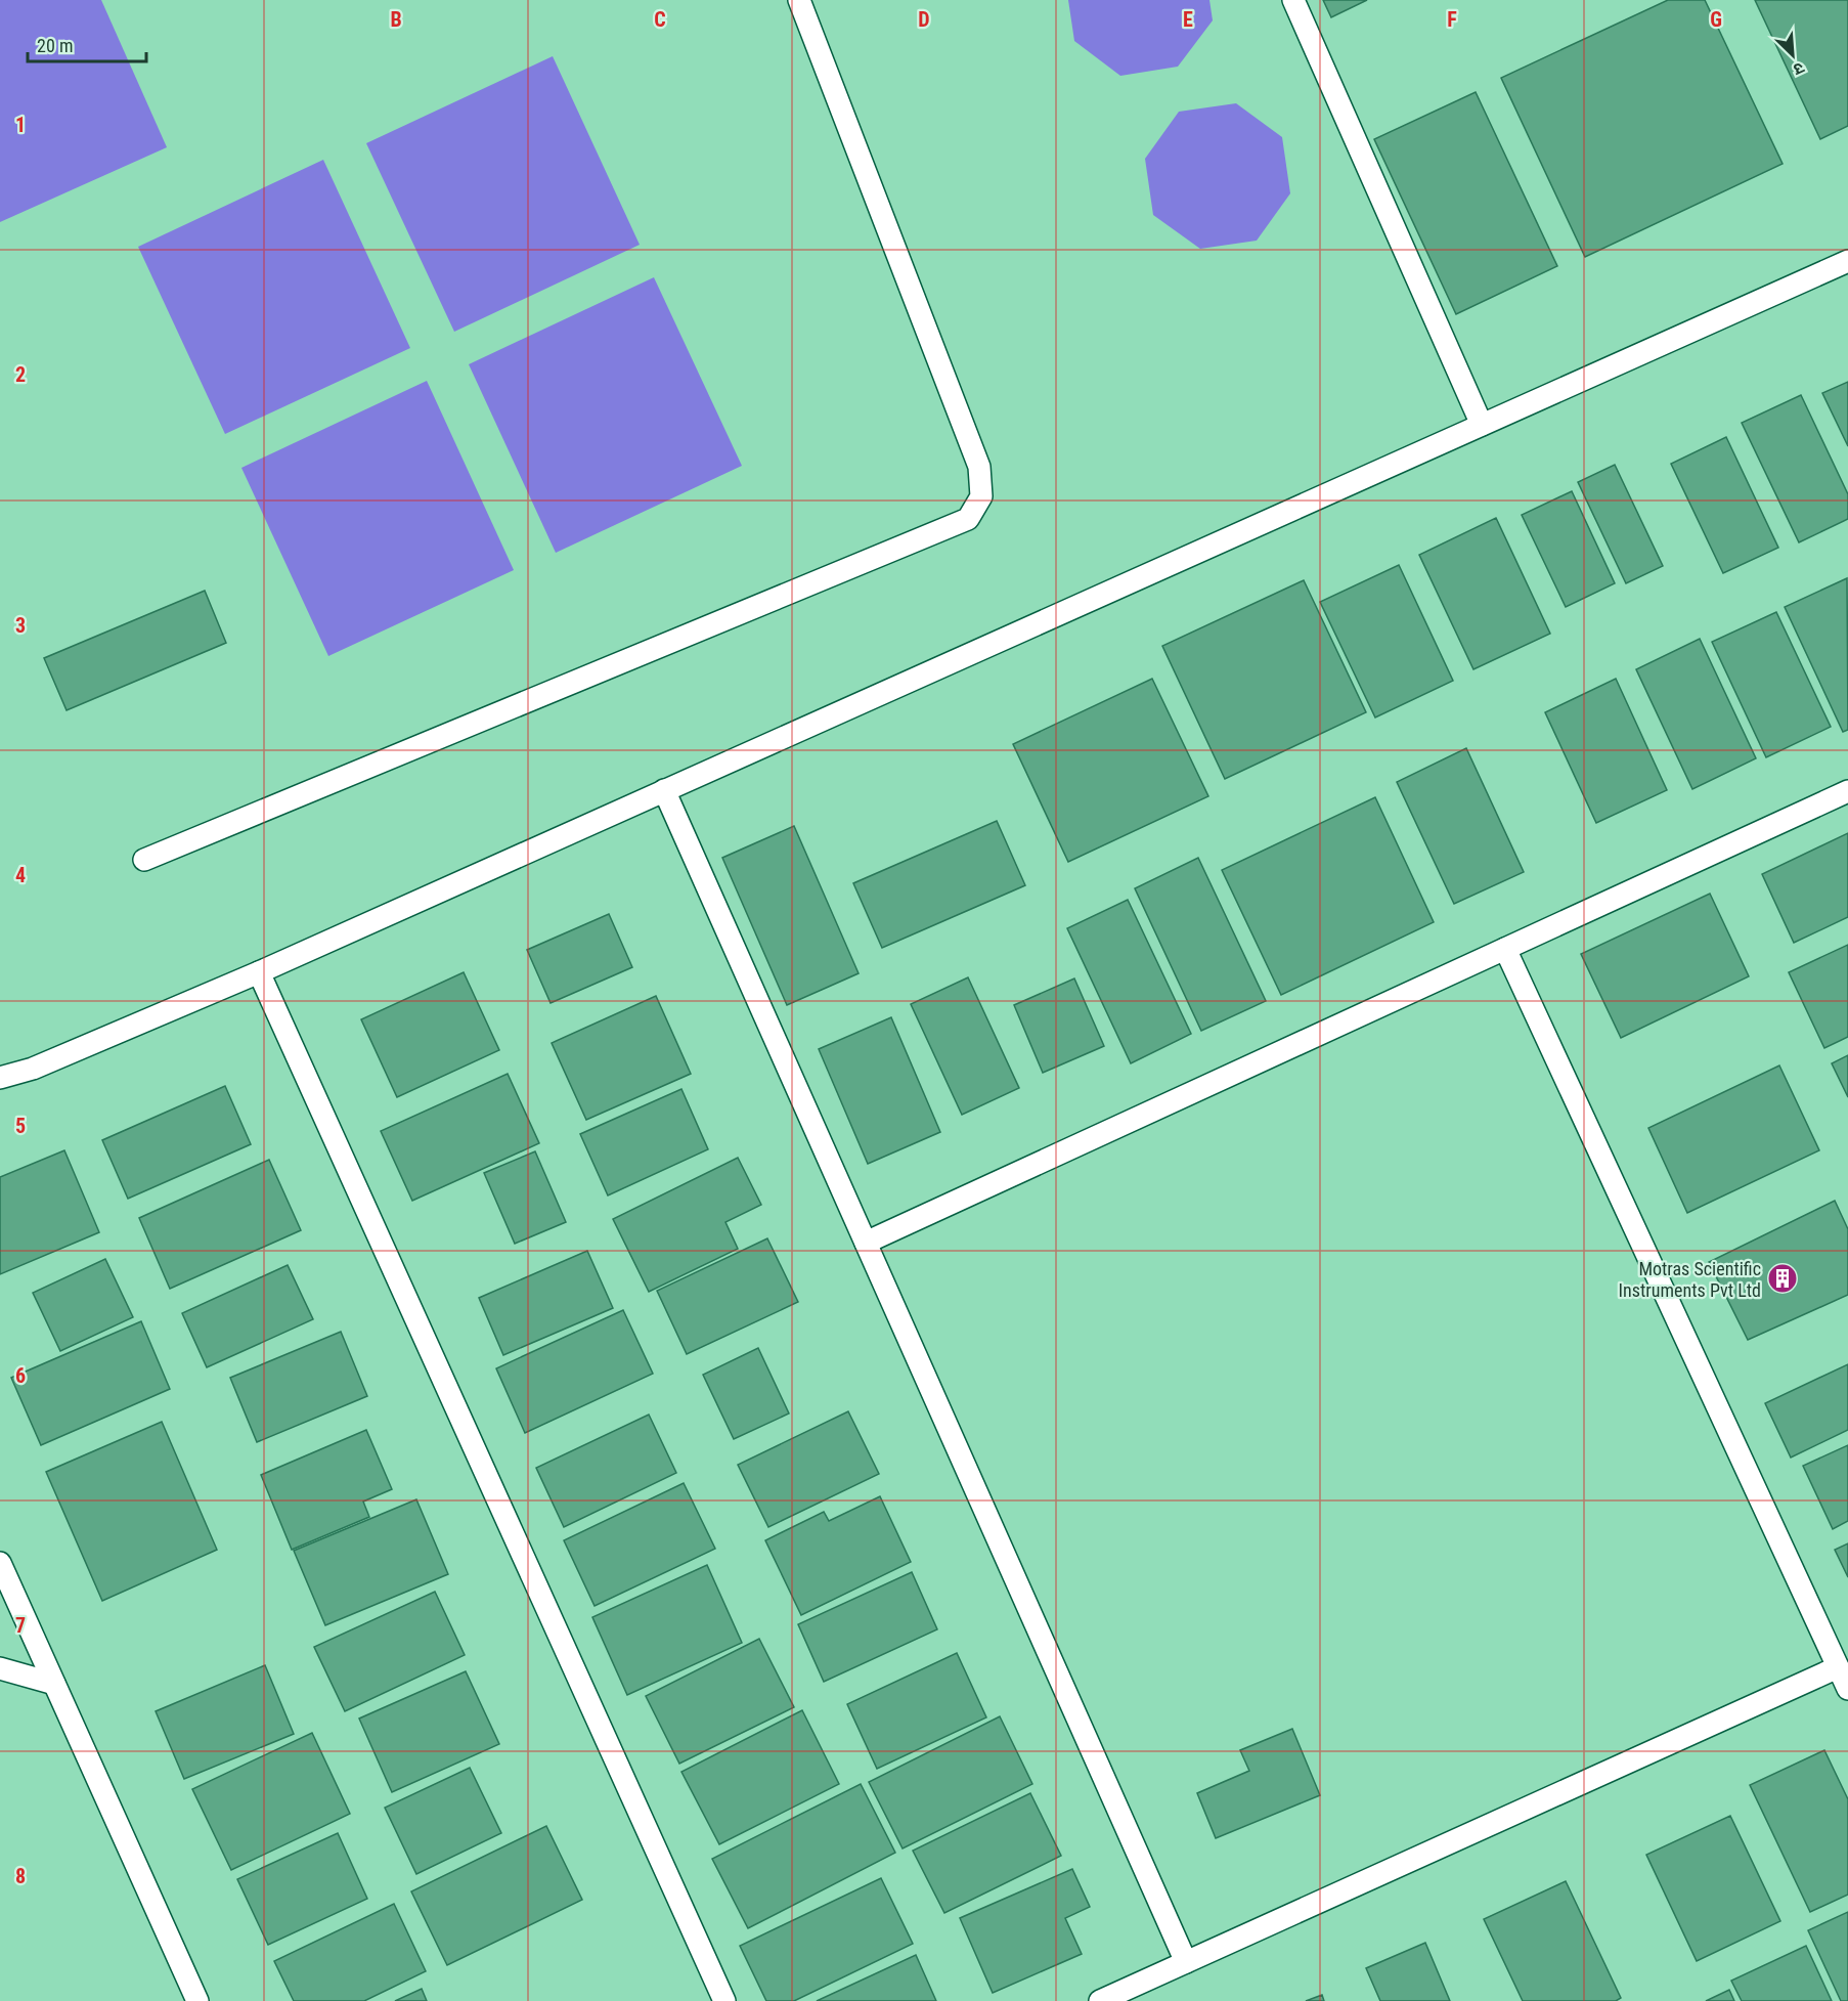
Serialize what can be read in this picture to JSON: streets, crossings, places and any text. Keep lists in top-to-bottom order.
{
  "places": {
    "building": ["Motras Scientific Instruments Pvt Ltd"]
  },
  "scale_bar": "20 m",
  "north": "bottom right",
  "grid": {
    "columns": [
      "B",
      "C",
      "D",
      "E",
      "F",
      "G"
    ],
    "rows": [
      "1",
      "2",
      "3",
      "4",
      "5",
      "6",
      "7",
      "8"
    ]
  }
}
